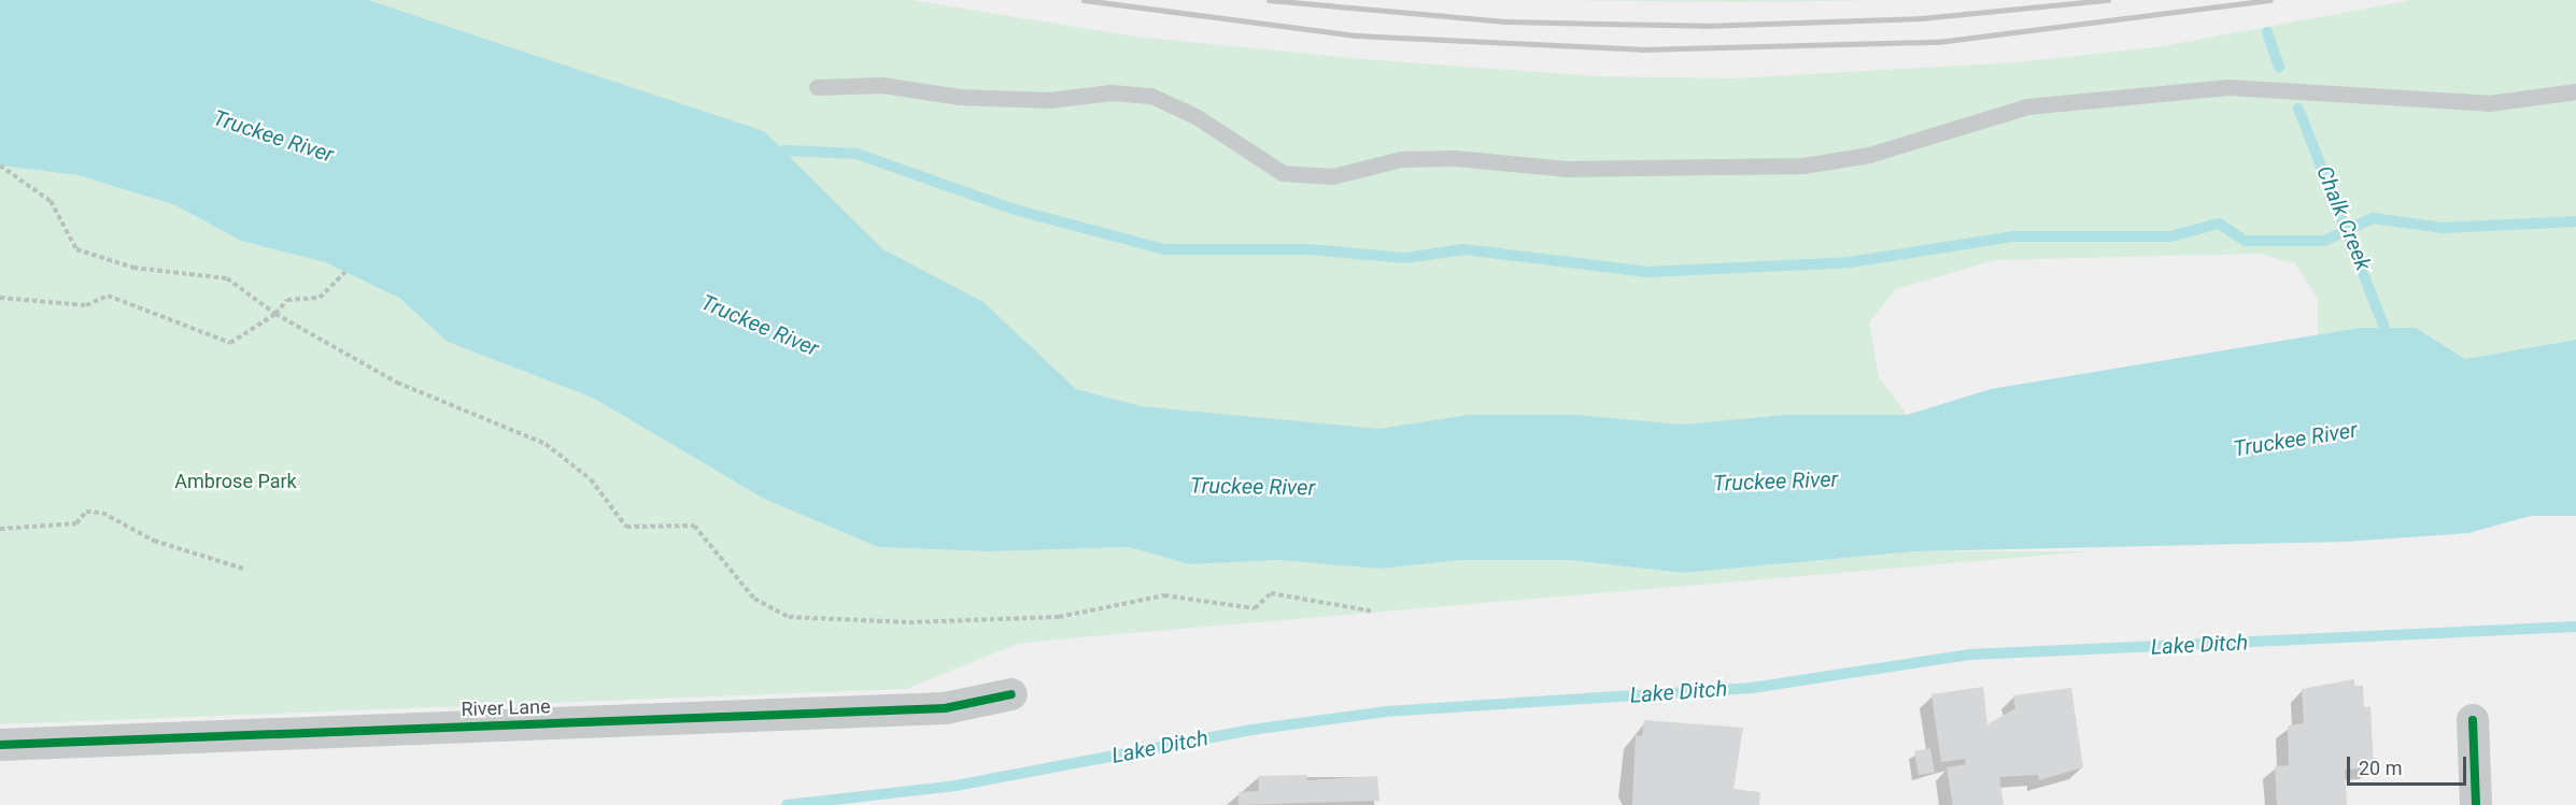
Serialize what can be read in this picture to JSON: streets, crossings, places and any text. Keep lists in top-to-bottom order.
{
  "streets": {
    "street": ["River Lane"]
  },
  "water": ["Truckee River", "Chalk Creek", "Lake Ditch"],
  "parks": ["Ambrose Park"],
  "scale_bar": "20 m"
}
